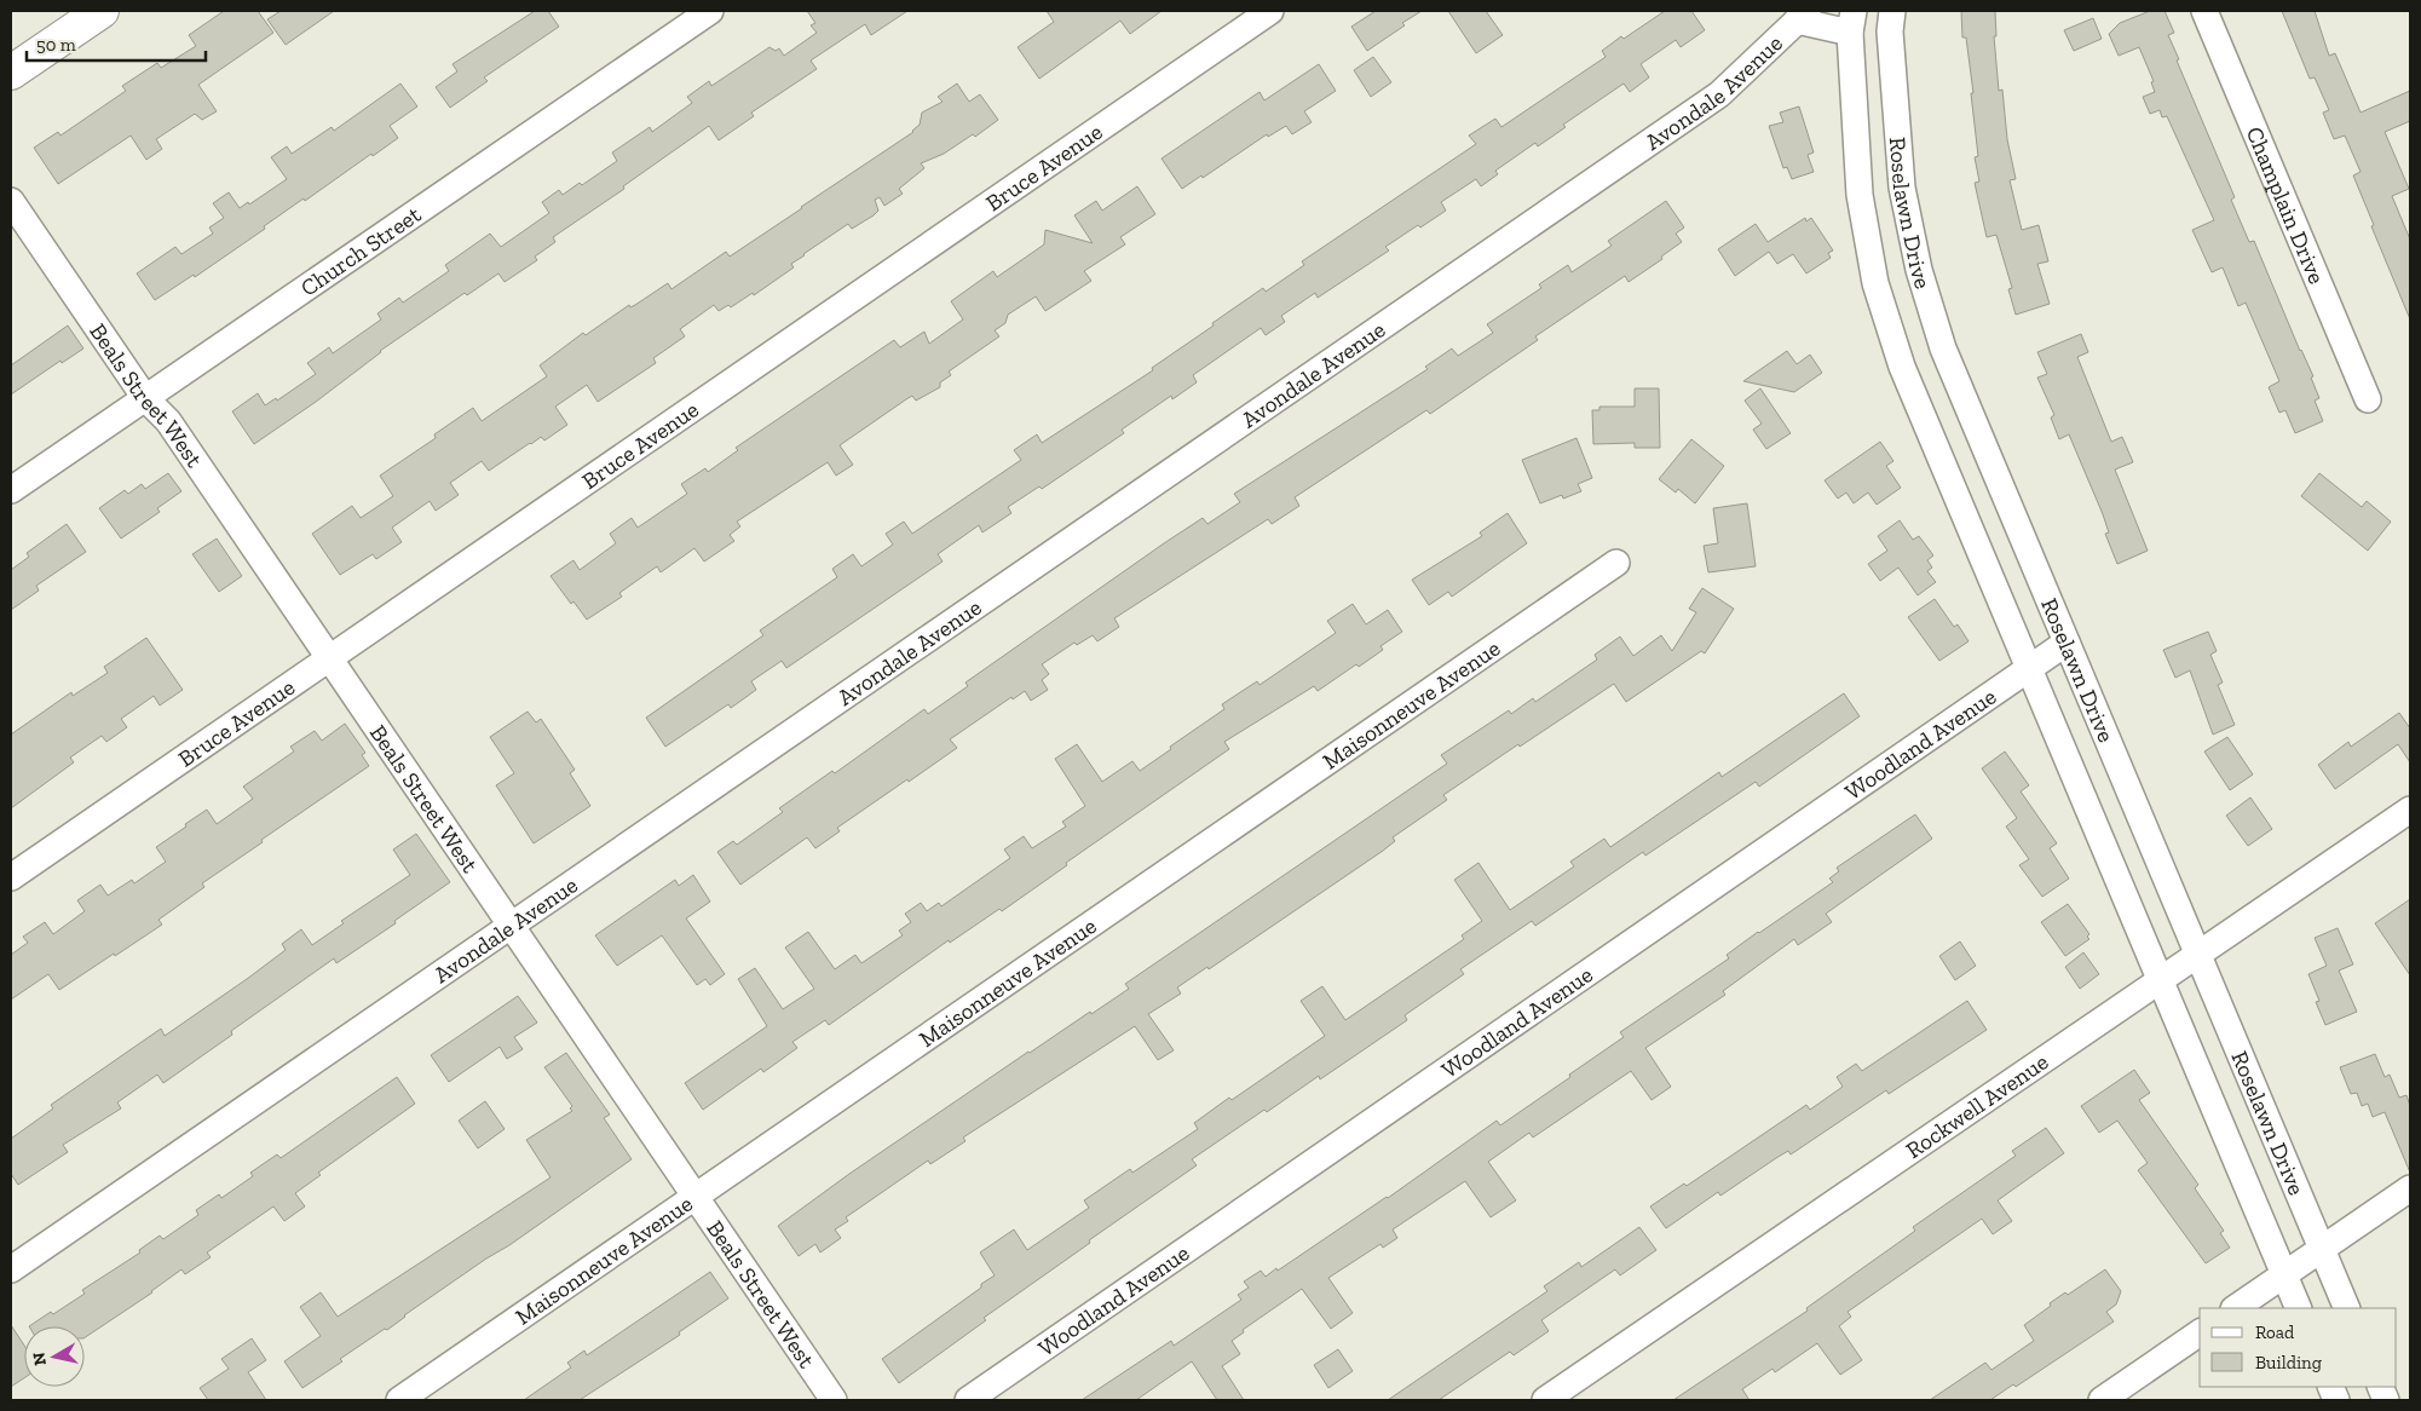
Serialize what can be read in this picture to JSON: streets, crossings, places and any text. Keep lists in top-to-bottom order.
{
  "streets": {
    "street": [
      "Avondale Avenue",
      "Bruce Avenue",
      "Champlain Drive",
      "Roselawn Drive",
      "Church Street",
      "Beals Street West",
      "Maisonneuve Avenue",
      "Woodland Avenue",
      "Rockwell Avenue"
    ]
  },
  "crossings": [
    ["Avondale Avenue", "Roselawn Drive"],
    ["Avondale Avenue", "Beals Street West"],
    ["Bruce Avenue", "Beals Street West"],
    ["Roselawn Drive", "Woodland Avenue"],
    ["Roselawn Drive", "Rockwell Avenue"],
    ["Church Street", "Beals Street West"],
    ["Beals Street West", "Maisonneuve Avenue"]
  ],
  "legend": ["Road", "Building"],
  "scale_bar": "50 m",
  "north": "left"
}
